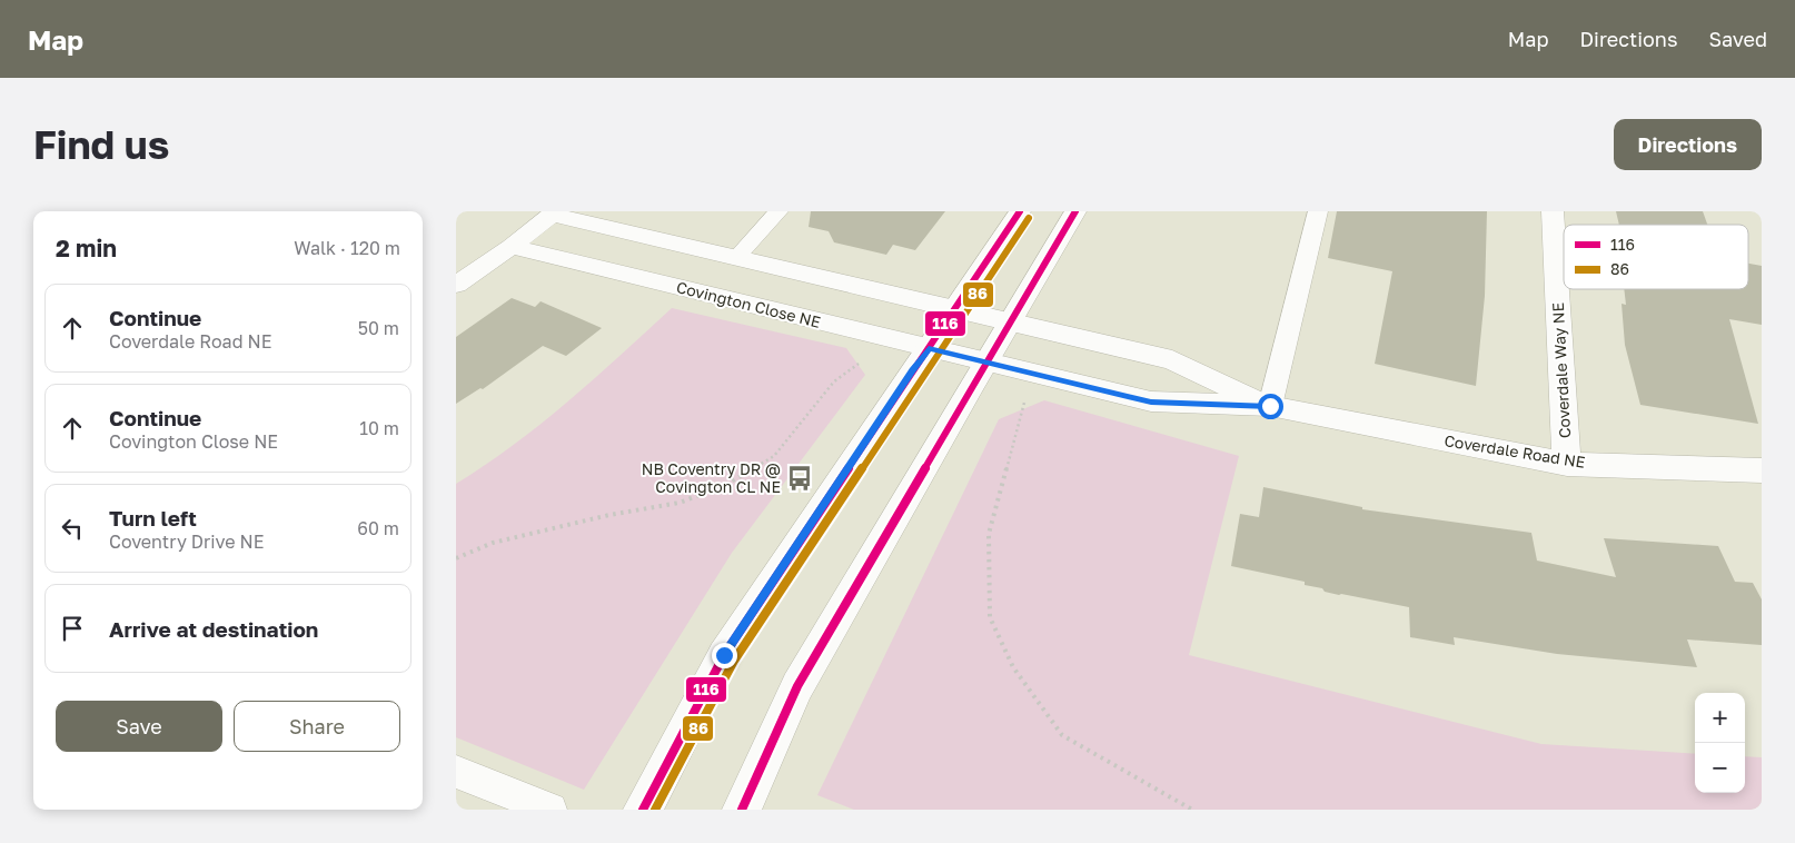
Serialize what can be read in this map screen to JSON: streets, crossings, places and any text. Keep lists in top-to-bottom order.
{
  "streets": {
    "street": ["Covington Close NE", "Coverdale Way NE", "Coverdale Road NE"]
  },
  "crossings": [
    ["Covington Close NE", "Coverdale Road NE"],
    ["Coverdale Way NE", "Coverdale Road NE"]
  ],
  "places": {
    "bus stop": ["NB Coventry DR @ Covington CL NE"]
  },
  "lines": ["transit line 116", "transit line 86"],
  "legend": ["116", "86"],
  "page": {
    "header": "Map",
    "nav": ["Map", "Directions", "Saved"],
    "buttons": [
      "Directions",
      ["Save", "Share"]
    ],
    "title": "Find us",
    "heading": ["2 min", "Walk · 120 m"],
    "list": [
      ["Continue", "Coverdale Road NE", "50 m"],
      ["Continue", "Covington Close NE", "10 m"],
      ["Turn left", "Coventry Drive NE", "60 m"],
      "Arrive at destination"
    ],
    "map_buttons": ["+", "−"]
  }
}
